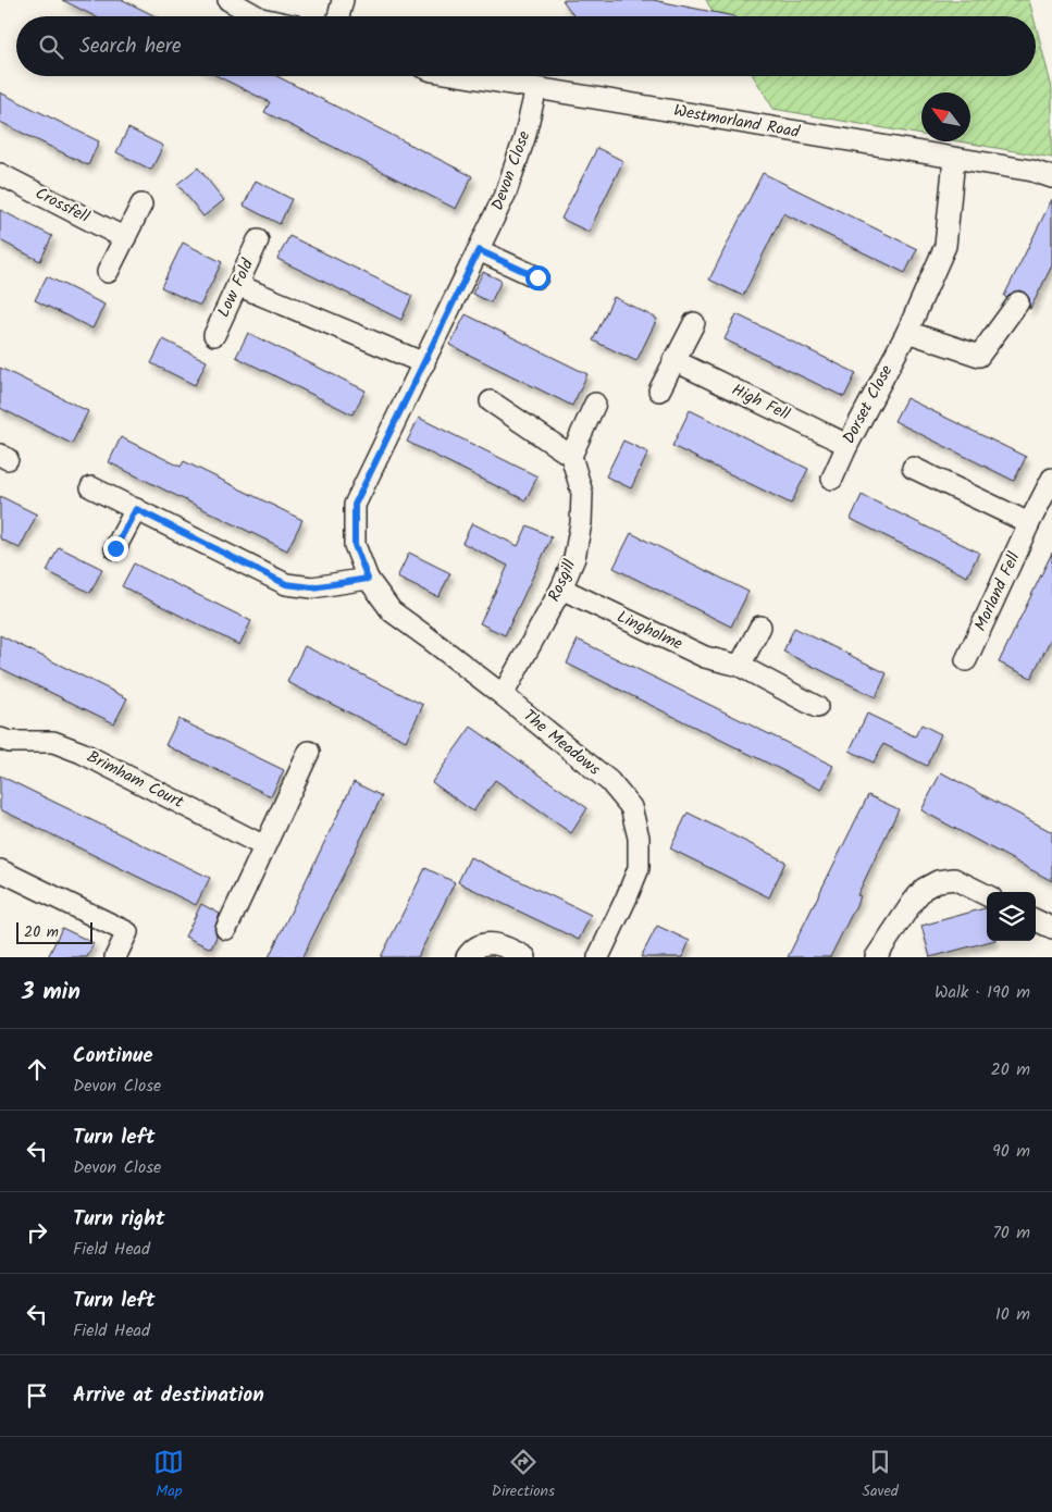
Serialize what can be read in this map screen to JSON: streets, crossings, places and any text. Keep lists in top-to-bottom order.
{
  "streets": {
    "street": [
      "Westmorland Road",
      "Devon Close",
      "Crossfell",
      "Low Fold",
      "High Fell",
      "Dorset Close",
      "Rosgill",
      "Morland Fell",
      "Lingholme",
      "The Meadows",
      "Brimham Court"
    ]
  },
  "crossings": [
    ["Westmorland Road", "Devon Close"],
    ["Westmorland Road", "Dorset Close"],
    ["Devon Close", "The Meadows"],
    ["High Fell", "Dorset Close"],
    ["Rosgill", "Lingholme"],
    ["Rosgill", "The Meadows"]
  ],
  "scale_bar": "20 m",
  "north": "top left",
  "page": {
    "search": "Search here",
    "scale": "20 m",
    "heading": ["3 min", "Walk · 190 m"],
    "list": [
      ["Continue", "Devon Close", "20 m"],
      ["Turn left", "Devon Close", "90 m"],
      ["Turn right", "Field Head", "70 m"],
      ["Turn left", "Field Head", "10 m"],
      "Arrive at destination"
    ],
    "nav": ["Map", "Directions", "Saved"]
  }
}
